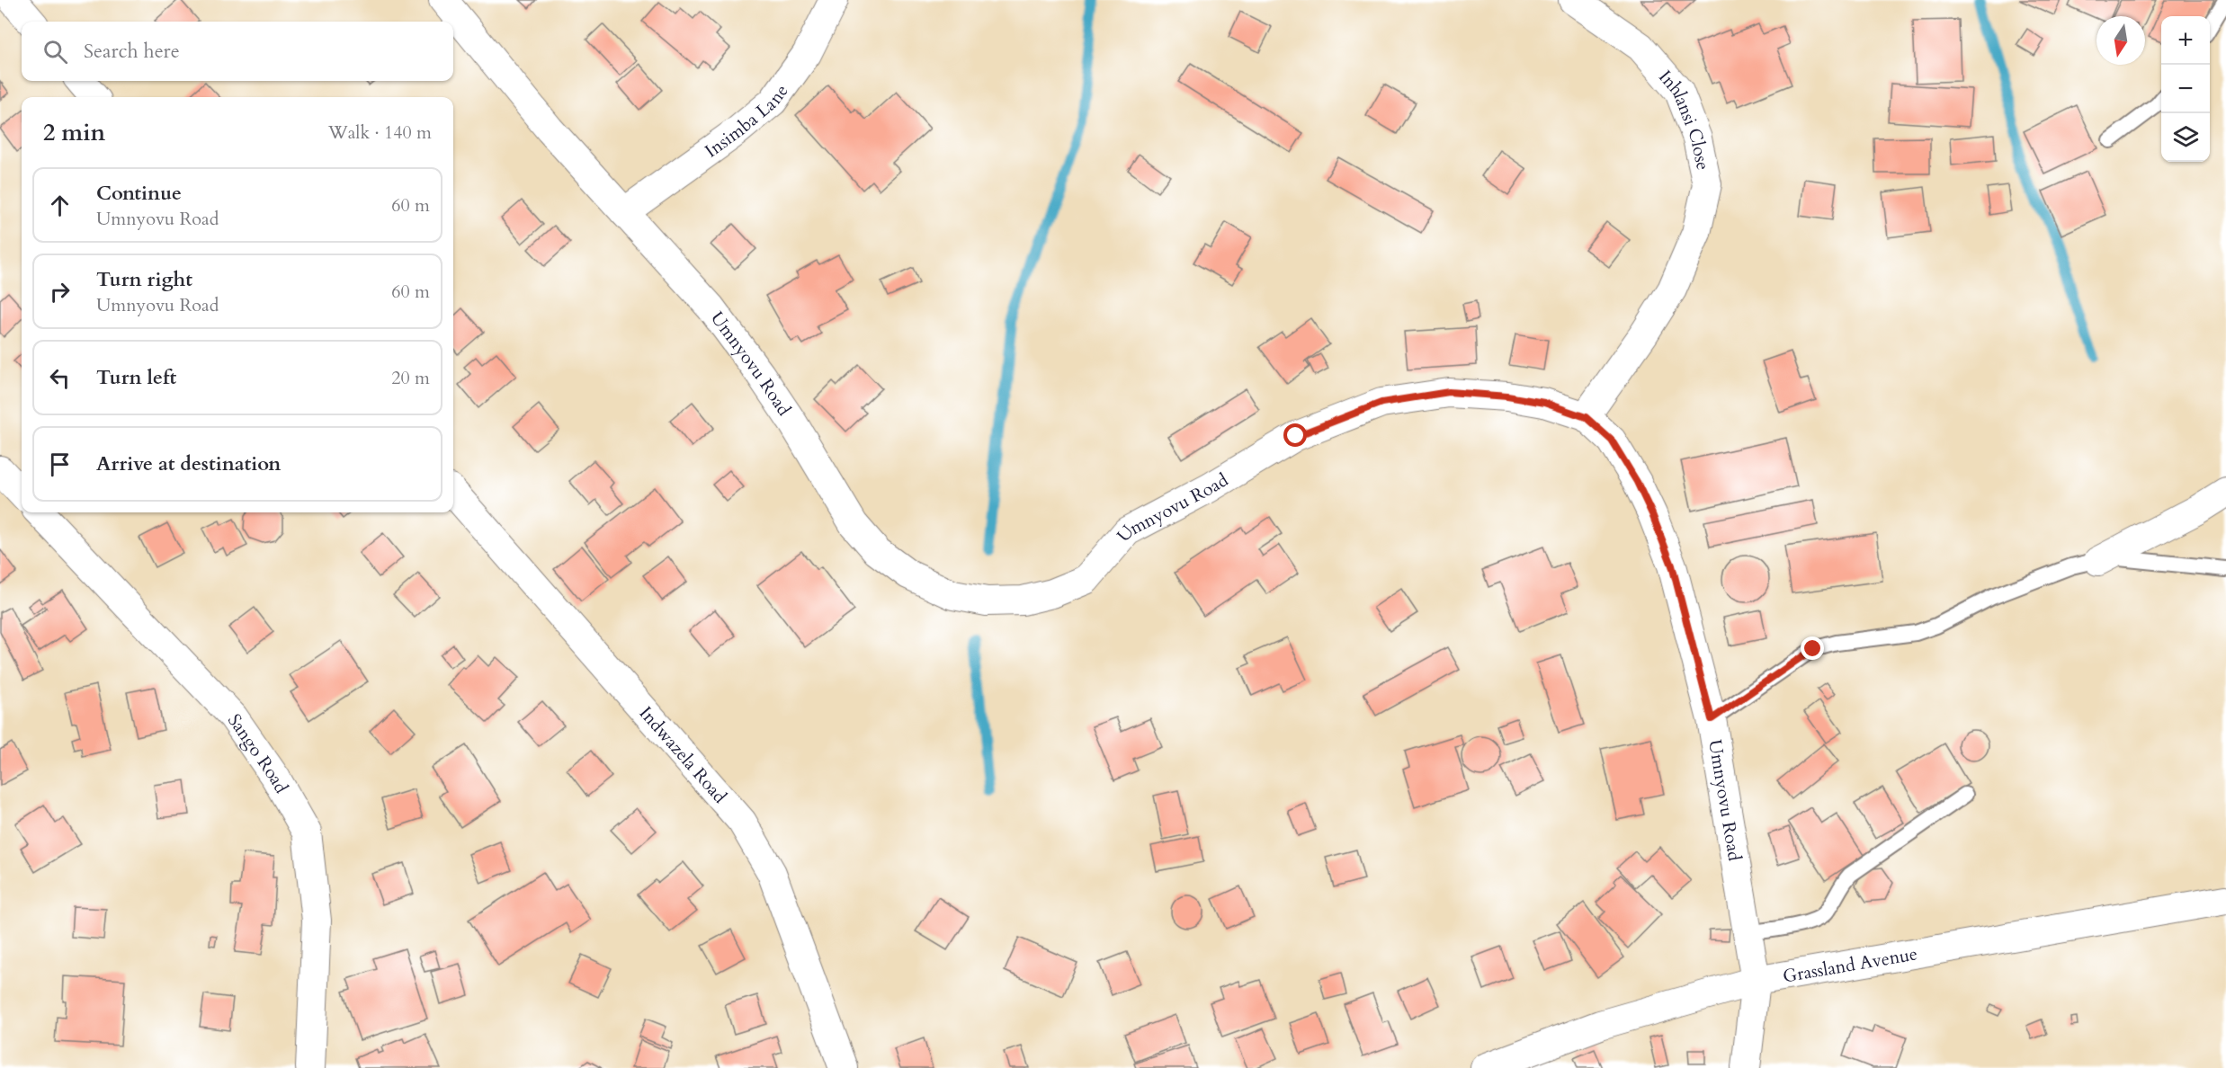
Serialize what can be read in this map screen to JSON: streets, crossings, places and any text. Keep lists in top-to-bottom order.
{
  "streets": {
    "street": [
      "Insimba Lane",
      "Inhlansi Close",
      "Umnyovu Road",
      "Sango Road",
      "Indwazela Road",
      "Grassland Avenue"
    ]
  },
  "crossings": [
    ["Insimba Lane", "Umnyovu Road"],
    ["Inhlansi Close", "Umnyovu Road"],
    ["Umnyovu Road", "Grassland Avenue"]
  ],
  "north": "bottom",
  "page": {
    "map_buttons": ["+", "−"],
    "search": "Search here",
    "heading": ["2 min", "Walk · 140 m"],
    "list": [
      ["Continue", "Umnyovu Road", "60 m"],
      ["Turn right", "Umnyovu Road", "60 m"],
      ["Turn left", "20 m"],
      "Arrive at destination"
    ]
  }
}
